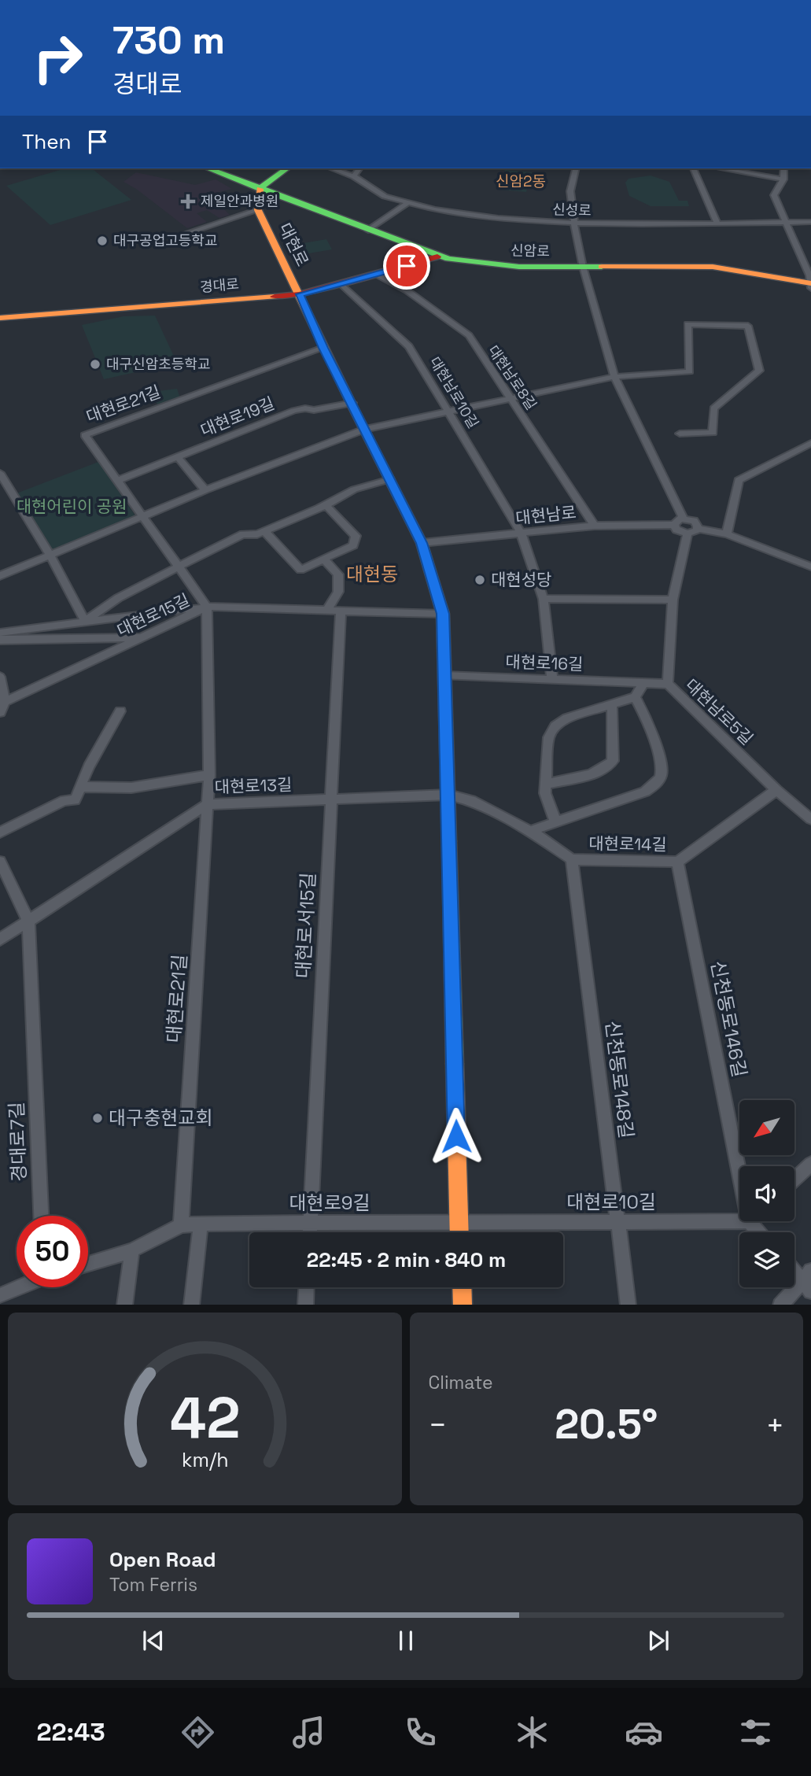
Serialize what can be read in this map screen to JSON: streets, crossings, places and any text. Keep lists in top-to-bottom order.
{
  "streets": {
    "main road": ["대현로", "신암로", "경대로"],
    "street": [
      "신성로",
      "대현남로8길",
      "대현남로10길",
      "대현로21길",
      "대현로19길",
      "대현남로",
      "대현로15길",
      "대현로16길",
      "대현남로5길",
      "대현로13길",
      "대현로14길",
      "대현로서15길",
      "신천동로146길",
      "신천동로148길",
      "경대로7길",
      "대현로10길",
      "대현로9길"
    ]
  },
  "crossings": [
    ["대현로", "경대로"],
    ["대현로", "대현로21길"],
    ["대현로", "대현로19길"],
    ["대현로", "대현남로"],
    ["대현로", "대현로15길"],
    ["대현로", "대현로16길"],
    ["대현로", "대현로13길"],
    ["대현로", "대현로14길"],
    ["대현로", "대현로10길"],
    ["대현로", "대현로9길"],
    ["신암로", "경대로"],
    ["경대로", "대현남로8길"],
    ["경대로", "대현남로10길"],
    ["대현남로8길", "대현남로"],
    ["대현남로10길", "대현남로"],
    ["대현남로10길", "대현로16길"],
    ["대현로21길", "대현로19길"],
    ["대현로21길", "대현로15길"],
    ["대현로21길", "대현로13길"],
    ["대현로21길", "대현로9길"],
    ["대현남로", "대현남로5길"],
    ["대현로15길", "대현로서15길"],
    ["대현로16길", "대현남로5길"],
    ["대현남로5길", "대현로14길"],
    ["대현로13길", "대현로14길"],
    ["대현로13길", "대현로서15길"],
    ["대현로13길", "경대로7길"],
    ["대현로14길", "신천동로146길"],
    ["대현로14길", "신천동로148길"],
    ["대현로서15길", "대현로9길"],
    ["신천동로148길", "대현로10길"],
    ["대현로10길", "대현로9길"]
  ],
  "districts": ["신암2동", "대현동"],
  "parks": ["대현어린이 공원"],
  "places": {
    "health": ["제일안과병원"],
    "other": [
      "대구공업고등학교",
      "대구신암초등학교",
      "대현성당",
      "대구충현교회"
    ]
  },
  "north": "bottom left",
  "page": {
    "turn": ["730 m", "경대로"],
    "then": "Then",
    "limit": "50",
    "trip": "22:45 · 2 min · 840 m",
    "tile": "Climate",
    "heat": ["−", "20.5°", "+"],
    "song": ["Open Road", "Tom Ferris"],
    "tabs": "22:43",
    "gauge": ["42", "km/h"]
  }
}
